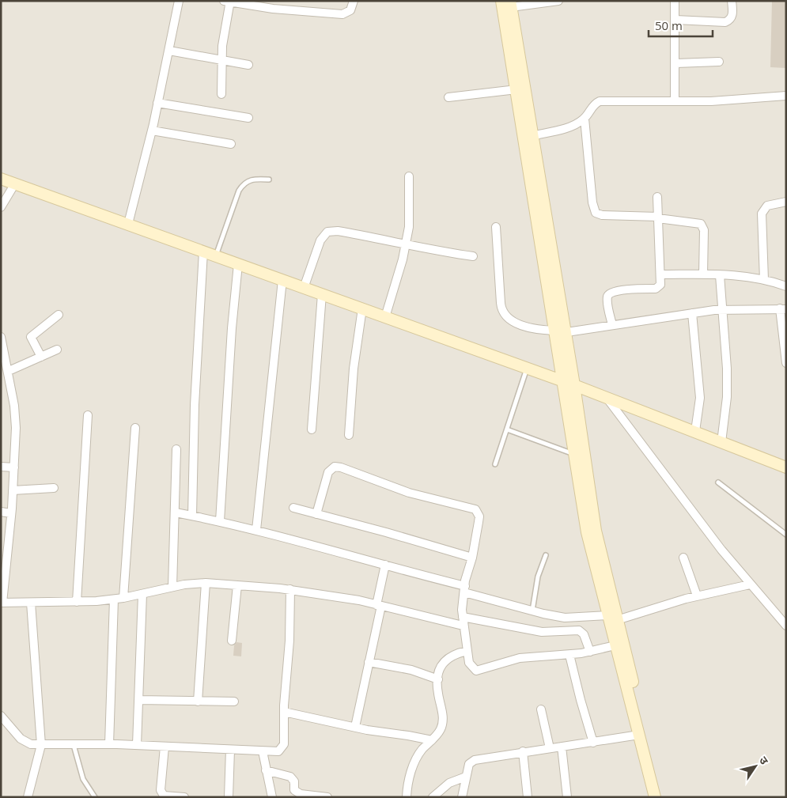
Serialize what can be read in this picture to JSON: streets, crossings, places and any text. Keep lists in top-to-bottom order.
{
  "scale_bar": "50 m",
  "north": "top right"
}
